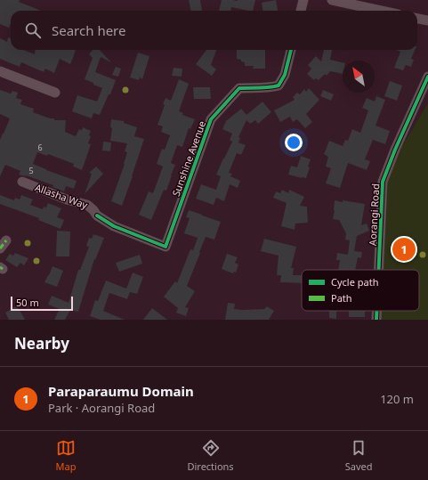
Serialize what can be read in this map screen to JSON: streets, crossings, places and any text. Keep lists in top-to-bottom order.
{
  "streets": {
    "street": ["Sunshine Avenue", "Allasha Way", "Aorangi Road"]
  },
  "crossings": [
    ["Sunshine Avenue", "Allasha Way"]
  ],
  "house_numbers": ["6", "5"],
  "legend": ["Cycle path", "Path"],
  "scale_bar": "50 m",
  "north": "top left",
  "page": {
    "search": "Search here",
    "pins": "1",
    "scale": "50 m",
    "heading": "Nearby",
    "list": [
      {
        "mark": "1",
        "name": "Paraparaumu Domain",
        "note": "Park · Aorangi Road",
        "value": "120 m"
      }
    ],
    "nav": ["Map", "Directions", "Saved"]
  }
}
